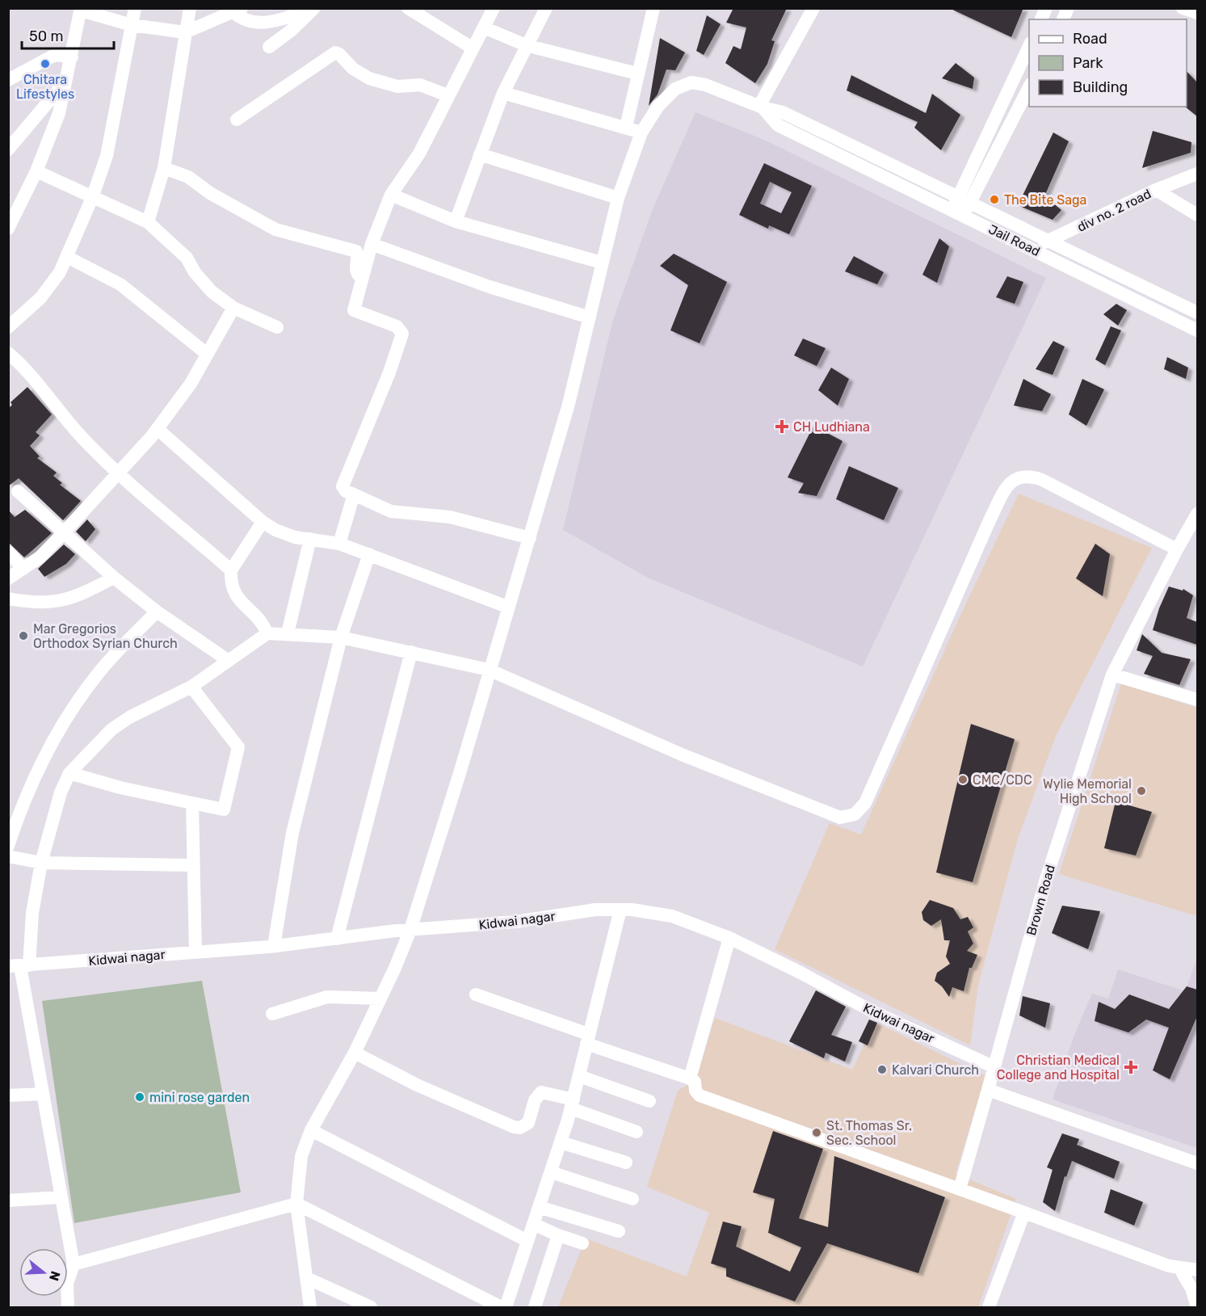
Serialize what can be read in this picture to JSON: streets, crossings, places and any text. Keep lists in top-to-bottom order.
{
  "streets": {
    "street": [
      "div no. 2 road",
      "Jail Road",
      "Brown Road",
      "Kidwai nagar"
    ]
  },
  "crossings": [
    ["div no. 2 road", "Jail Road"],
    ["Brown Road", "Kidwai nagar"]
  ],
  "places": {
    "other": [
      "Chitara Lifestyles",
      "The Bite Saga",
      "Mar Gregorios Orthodox Syrian Church",
      "CMC/CDC",
      "Wylie Memorial High School",
      "Kalvari Church",
      "mini rose garden",
      "St. Thomas Sr. Sec. School"
    ],
    "health": ["CH Ludhiana", "Christian Medical College and Hospital"]
  },
  "legend": ["Road", "Park", "Building"],
  "scale_bar": "50 m",
  "north": "right"
}
